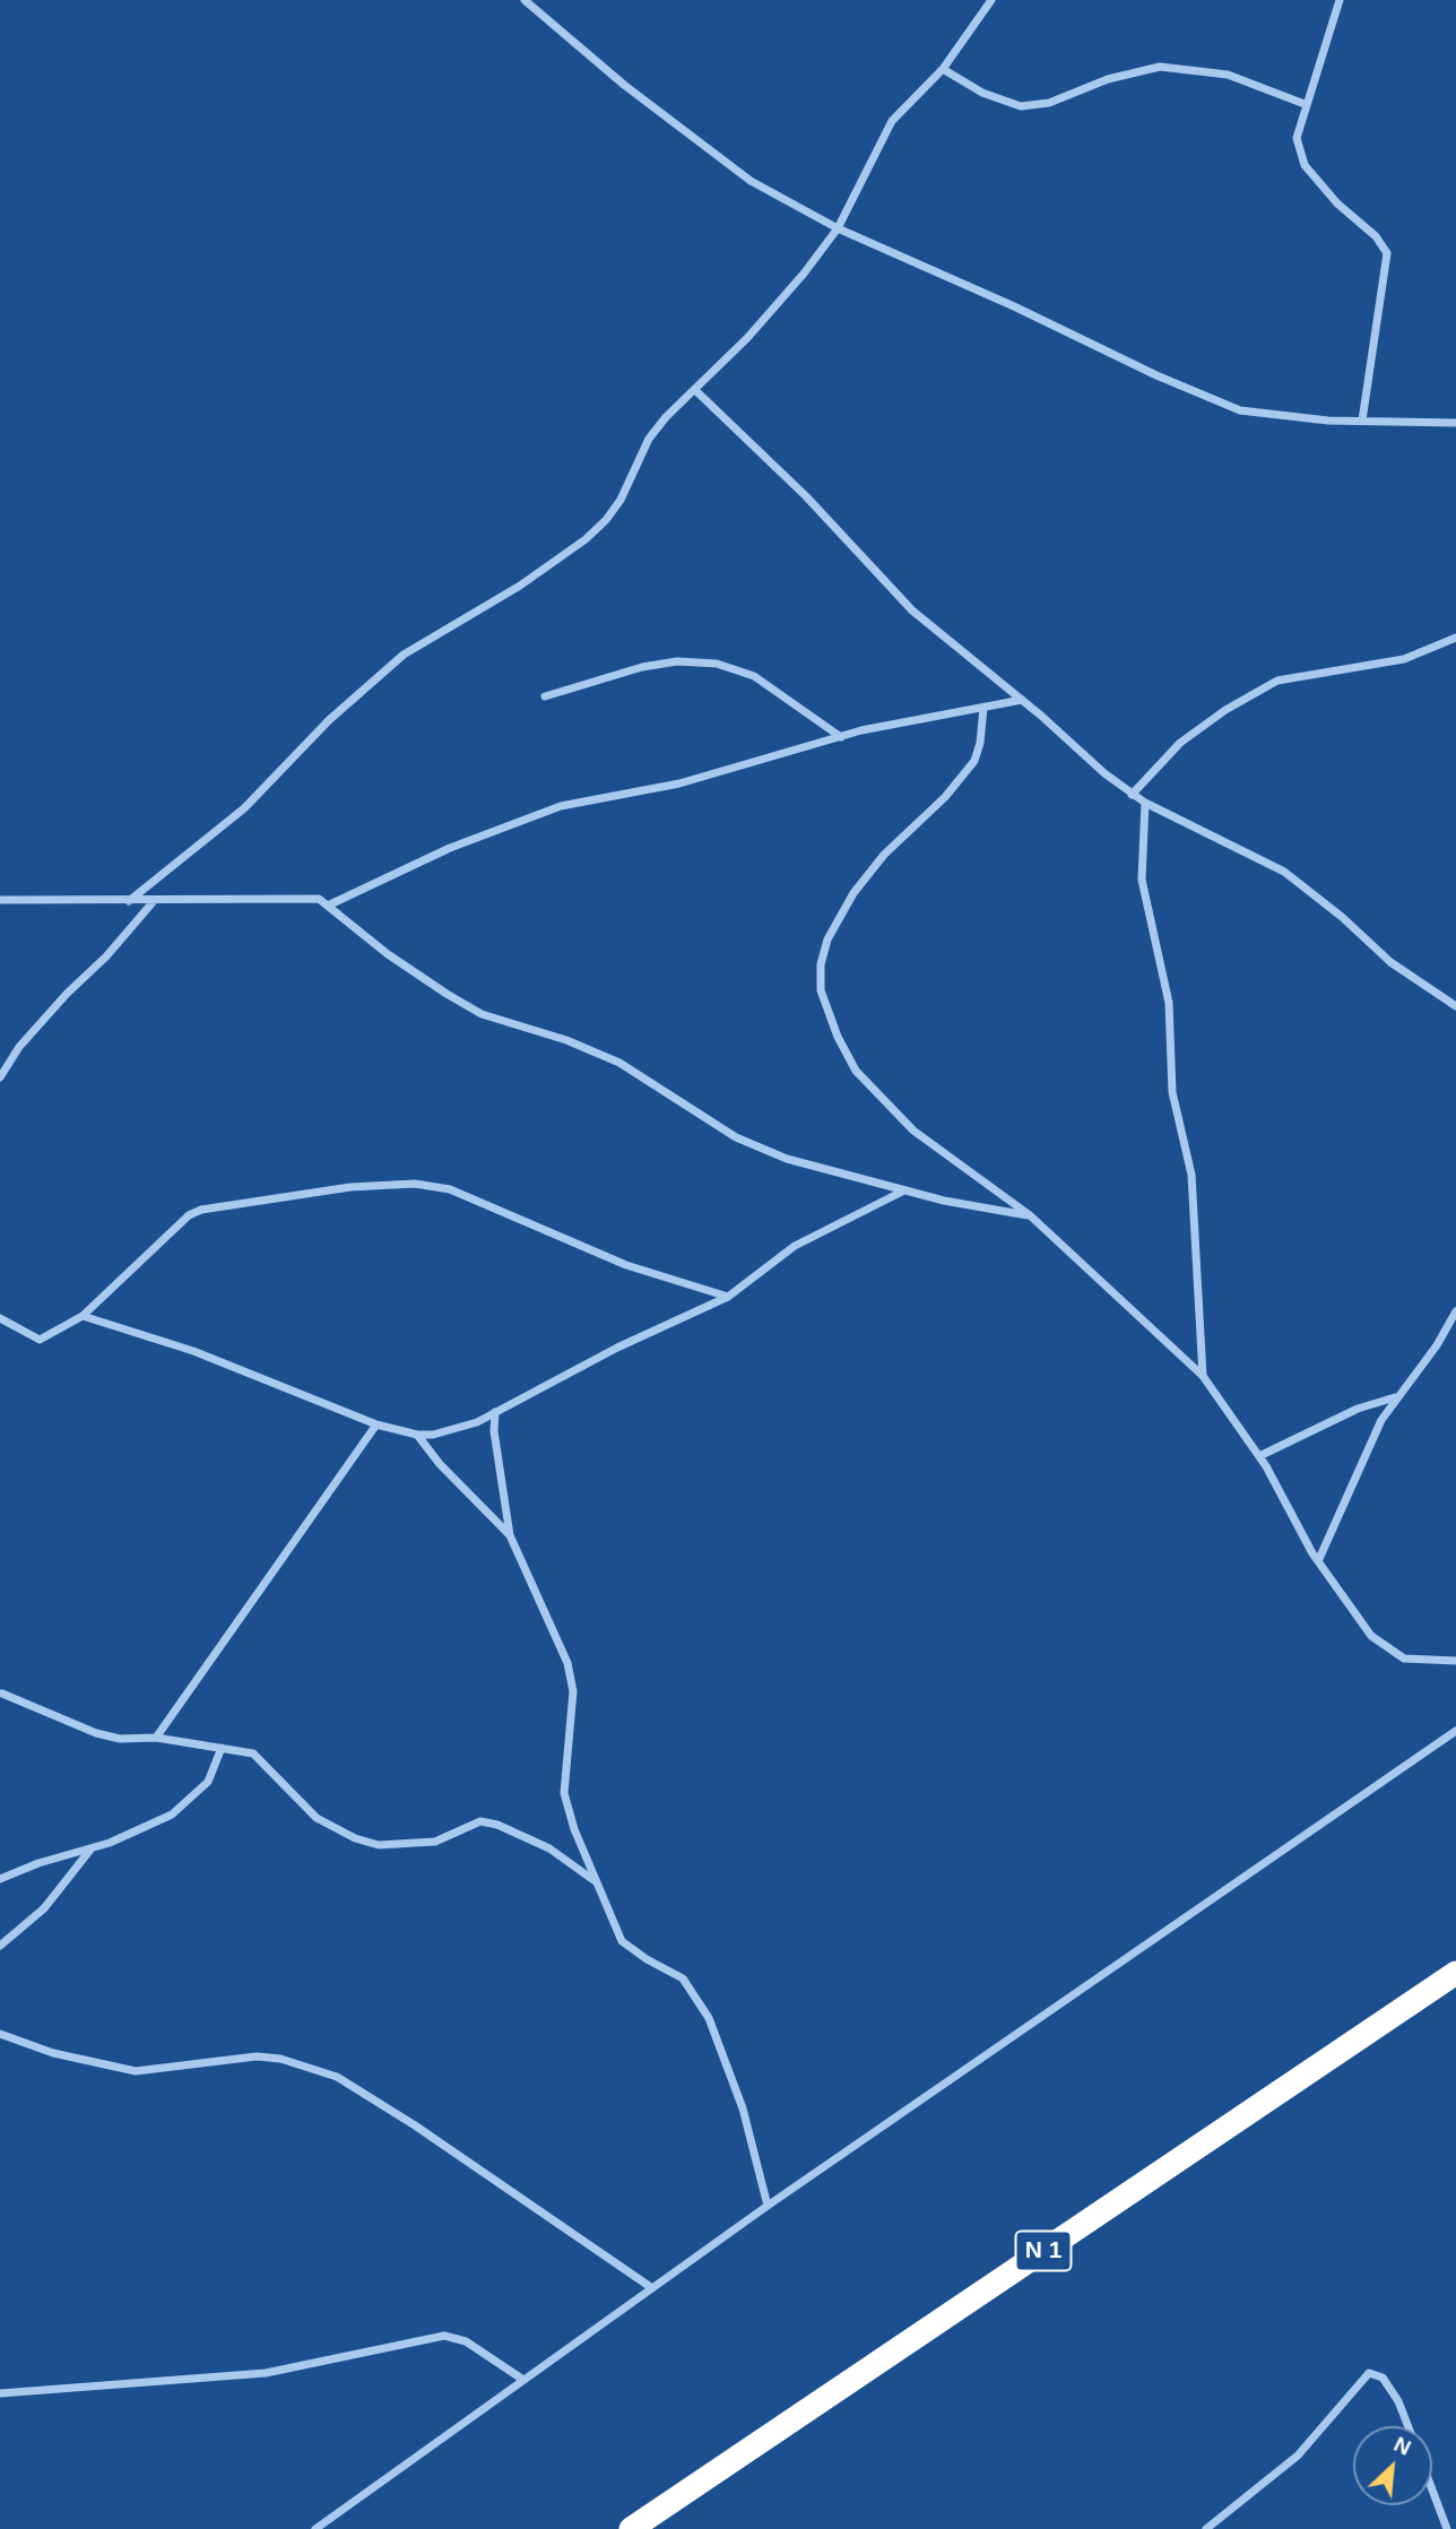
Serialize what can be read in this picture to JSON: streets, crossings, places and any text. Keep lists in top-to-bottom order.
{
  "streets": {
    "highway": ["N 1"]
  },
  "north": "top right"
}
